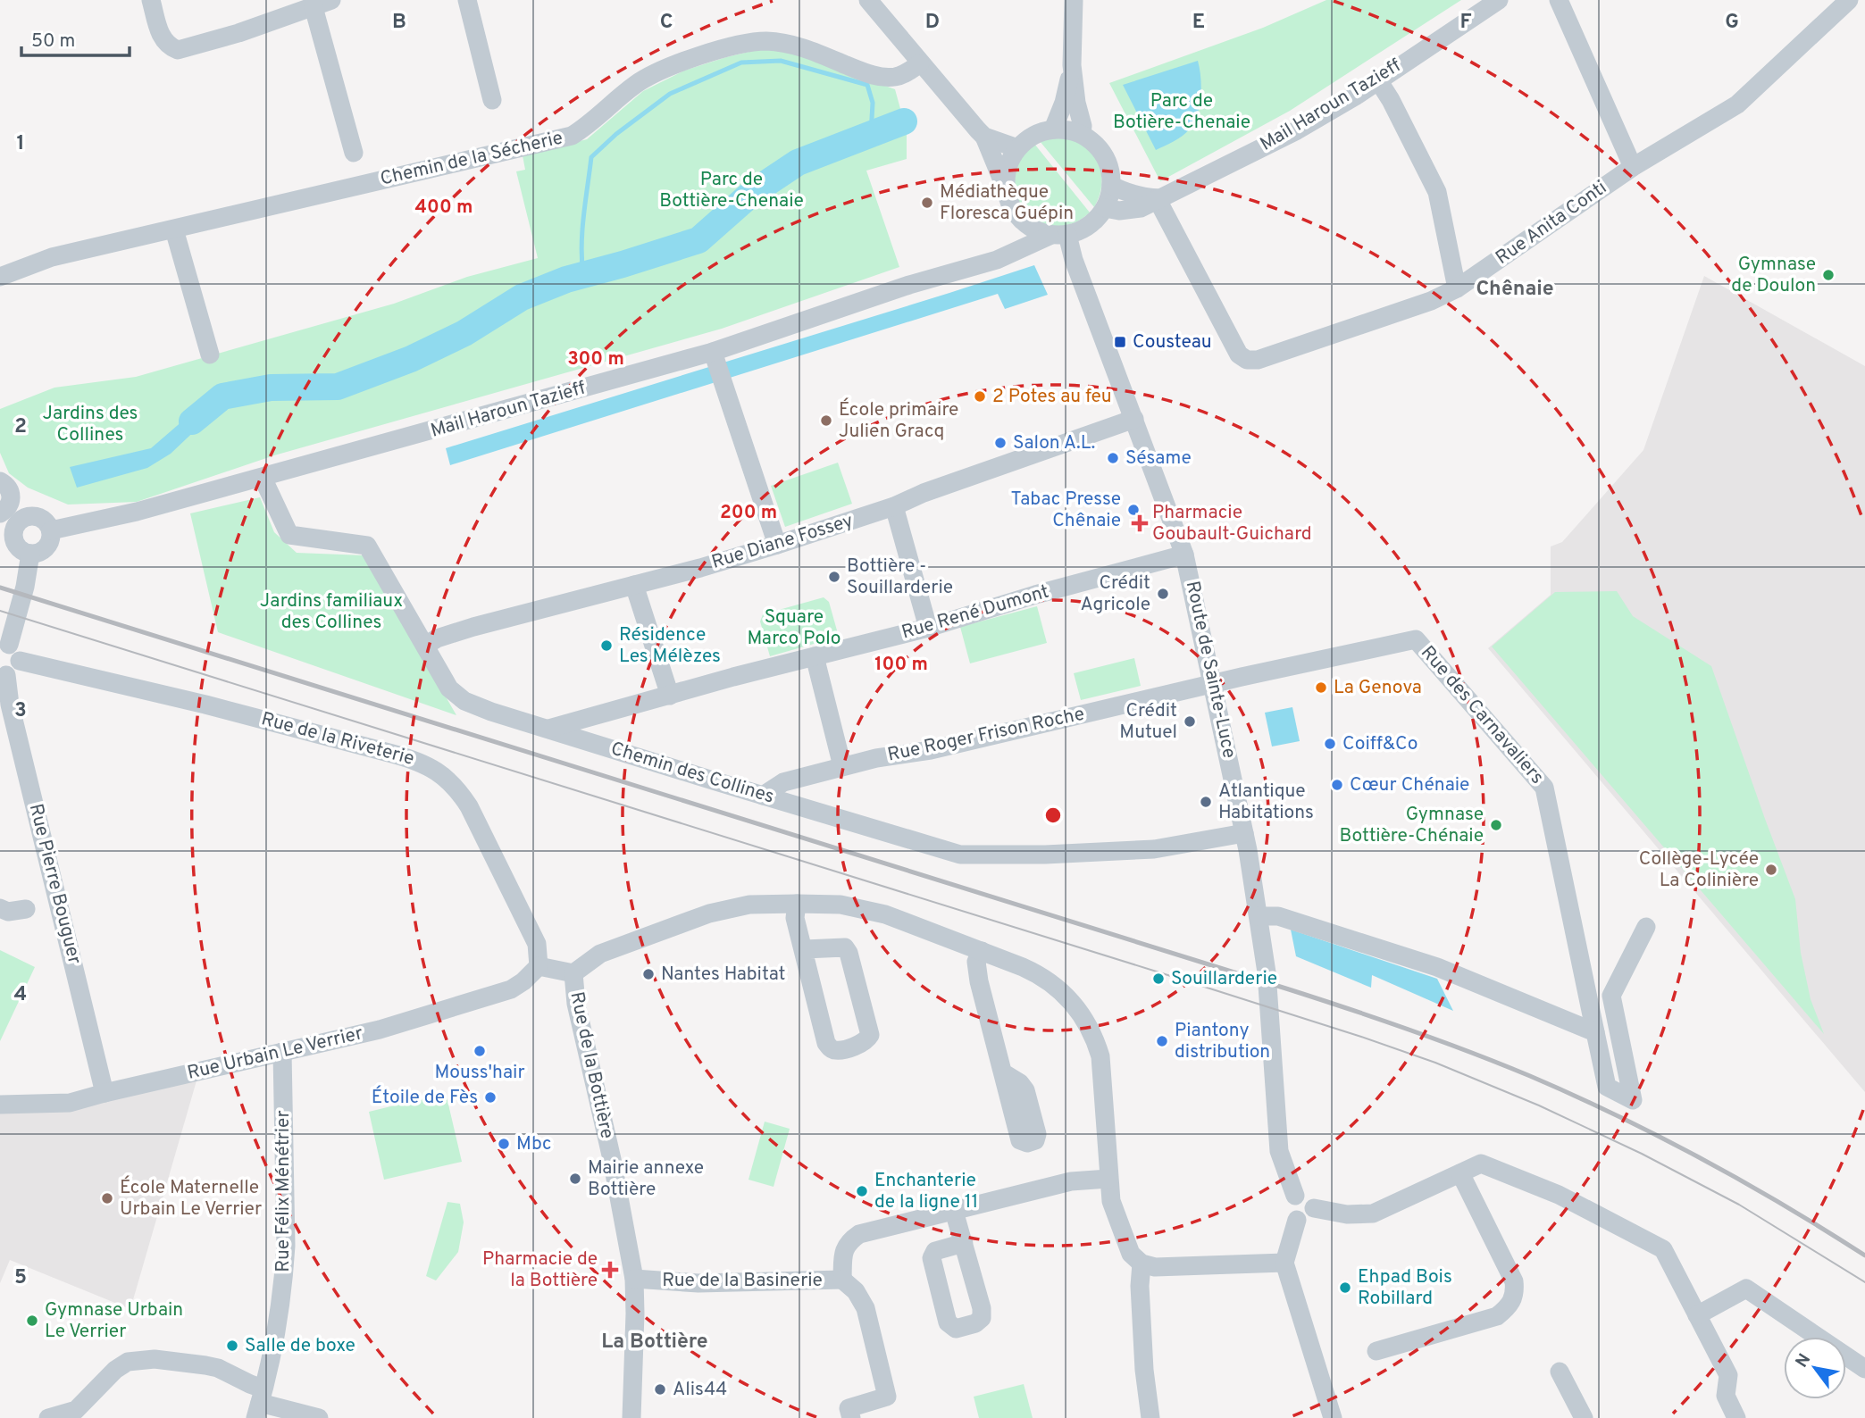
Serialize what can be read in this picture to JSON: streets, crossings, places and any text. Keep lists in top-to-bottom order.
{
  "streets": {
    "street": [
      "Mail Haroun Tazieff",
      "Chemin de la Sécherie",
      "Rue Anita Conti",
      "Rue Diane Fossey",
      "Rue René Dumont",
      "Route de Sainte-Luce",
      "Rue des Carnavaliers",
      "Rue Roger Frison Roche",
      "Rue de la Riveterie",
      "Chemin des Collines",
      "Rue Pierre Bouguer",
      "Rue Urbain Le Verrier",
      "Rue de la Bottière",
      "Rue Félix Ménétrier",
      "Rue de la Basinerie"
    ]
  },
  "crossings": [
    ["Mail Haroun Tazieff", "Rue Anita Conti"],
    ["Mail Haroun Tazieff", "Route de Sainte-Luce"],
    ["Mail Haroun Tazieff", "Chemin des Collines"],
    ["Rue Diane Fossey", "Route de Sainte-Luce"],
    ["Rue Diane Fossey", "Chemin des Collines"],
    ["Rue René Dumont", "Route de Sainte-Luce"],
    ["Rue René Dumont", "Chemin des Collines"],
    ["Route de Sainte-Luce", "Rue des Carnavaliers"],
    ["Route de Sainte-Luce", "Rue Roger Frison Roche"],
    ["Route de Sainte-Luce", "Chemin des Collines"],
    ["Rue des Carnavaliers", "Rue Roger Frison Roche"],
    ["Rue Roger Frison Roche", "Chemin des Collines"],
    ["Rue de la Riveterie", "Rue Urbain Le Verrier"],
    ["Rue Pierre Bouguer", "Rue Urbain Le Verrier"],
    ["Rue Urbain Le Verrier", "Rue Félix Ménétrier"],
    ["Rue de la Bottière", "Rue de la Basinerie"]
  ],
  "districts": ["Chênaie", "La Bottière"],
  "parks": [
    "Parc de Botière-Chenaie",
    "Parc de Bottière-Chenaie",
    "Jardins des Collines",
    "Jardins familiaux des Collines",
    "Square Marco Polo"
  ],
  "places": {
    "other": [
      "Médiathèque Floresca Guépin",
      "Gymnase de Doulon",
      "2 Potes au feu",
      "École primaire Julien Gracq",
      "Salon A.L.",
      "Sésame",
      "Tabac Presse Chênaie",
      "Bottière - Souillarderie",
      "Crédit Agricole",
      "Résidence Les Mélèzes",
      "La Genova",
      "Crédit Mutuel",
      "Coiff&Co",
      "Cœur Chénaie",
      "Atlantique Habitations",
      "Gymnase Bottière-Chénaie",
      "Collège-Lycée La Colinière",
      "Nantes Habitat",
      "Souillarderie",
      "Piantony distribution",
      "Mouss'hair",
      "Étoile de Fès",
      "Mbc",
      "Mairie annexe Bottière",
      "Enchanterie de la ligne 11",
      "École Maternelle Urbain Le Verrier",
      "Ehpad Bois Robillard",
      "Gymnase Urbain Le Verrier",
      "Salle de boxe",
      "Alis44"
    ],
    "transit": ["Cousteau"],
    "health": ["Pharmacie Goubault-Guichard", "Pharmacie de la Bottière"]
  },
  "scale_bar": "50 m",
  "north": "top left",
  "grid": {
    "columns": [
      "B",
      "C",
      "D",
      "E",
      "F",
      "G"
    ],
    "rows": [
      "1",
      "2",
      "3",
      "4",
      "5"
    ]
  },
  "rings": [
    "400 m",
    "300 m",
    "200 m",
    "100 m"
  ]
}
